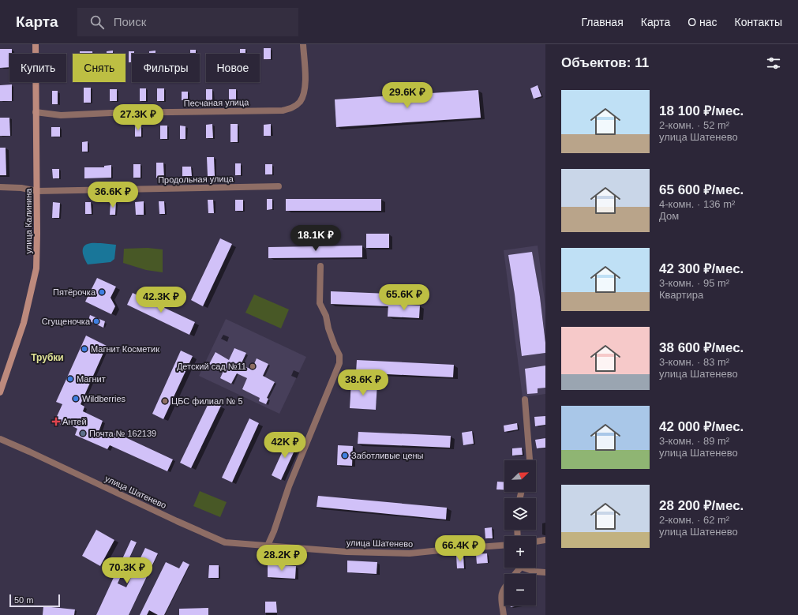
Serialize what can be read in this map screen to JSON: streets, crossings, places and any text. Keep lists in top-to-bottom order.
{
  "streets": {
    "main road": ["улица Калинина"],
    "street": ["Песчаная улица", "Продольная улица", "улица Шатенево"]
  },
  "crossings": [
    ["Песчаная улица", "улица Калинина"],
    ["Продольная улица", "улица Калинина"]
  ],
  "districts": ["Трубки"],
  "places": {
    "other": [
      "Пятёрочка",
      "Сгущеночка",
      "Магнит Косметик",
      "Детский сад №11",
      "Магнит",
      "Wildberries",
      "ЦБС филиал № 5",
      "Почта № 162139",
      "Заботливые цены"
    ],
    "health": ["Антей"]
  },
  "scale_bar": "50 m",
  "north": "top right",
  "page": {
    "header": "Карта",
    "search": "Поиск",
    "nav": [
      "Главная",
      "Карта",
      "О нас",
      "Контакты"
    ],
    "heading": "Объектов: 11",
    "chip": [
      "Купить",
      "Снять",
      "Фильтры",
      "Новое"
    ],
    "price": [
      "29.6K ₽",
      "27.3K ₽",
      "36.6K ₽",
      "18.1K ₽",
      "65.6K ₽",
      "42.3K ₽",
      "38.6K ₽",
      "42K ₽",
      "66.4K ₽",
      "28.2K ₽",
      "70.3K ₽"
    ],
    "list": [
      {
        "name": "18 100 ₽/мес.",
        "note": "2-комн. · 52 m² · улица Шатенево"
      },
      {
        "name": "65 600 ₽/мес.",
        "note": "4-комн. · 136 m² · Дом"
      },
      {
        "name": "42 300 ₽/мес.",
        "note": "3-комн. · 95 m² · Квартира"
      },
      {
        "name": "38 600 ₽/мес.",
        "note": "3-комн. · 83 m² · улица Шатенево"
      },
      {
        "name": "42 000 ₽/мес.",
        "note": "3-комн. · 89 m² · улица Шатенево"
      },
      {
        "name": "28 200 ₽/мес.",
        "note": "2-комн. · 62 m² · улица Шатенево"
      }
    ],
    "map_buttons": ["+", "−"],
    "scale": "50 m"
  }
}
